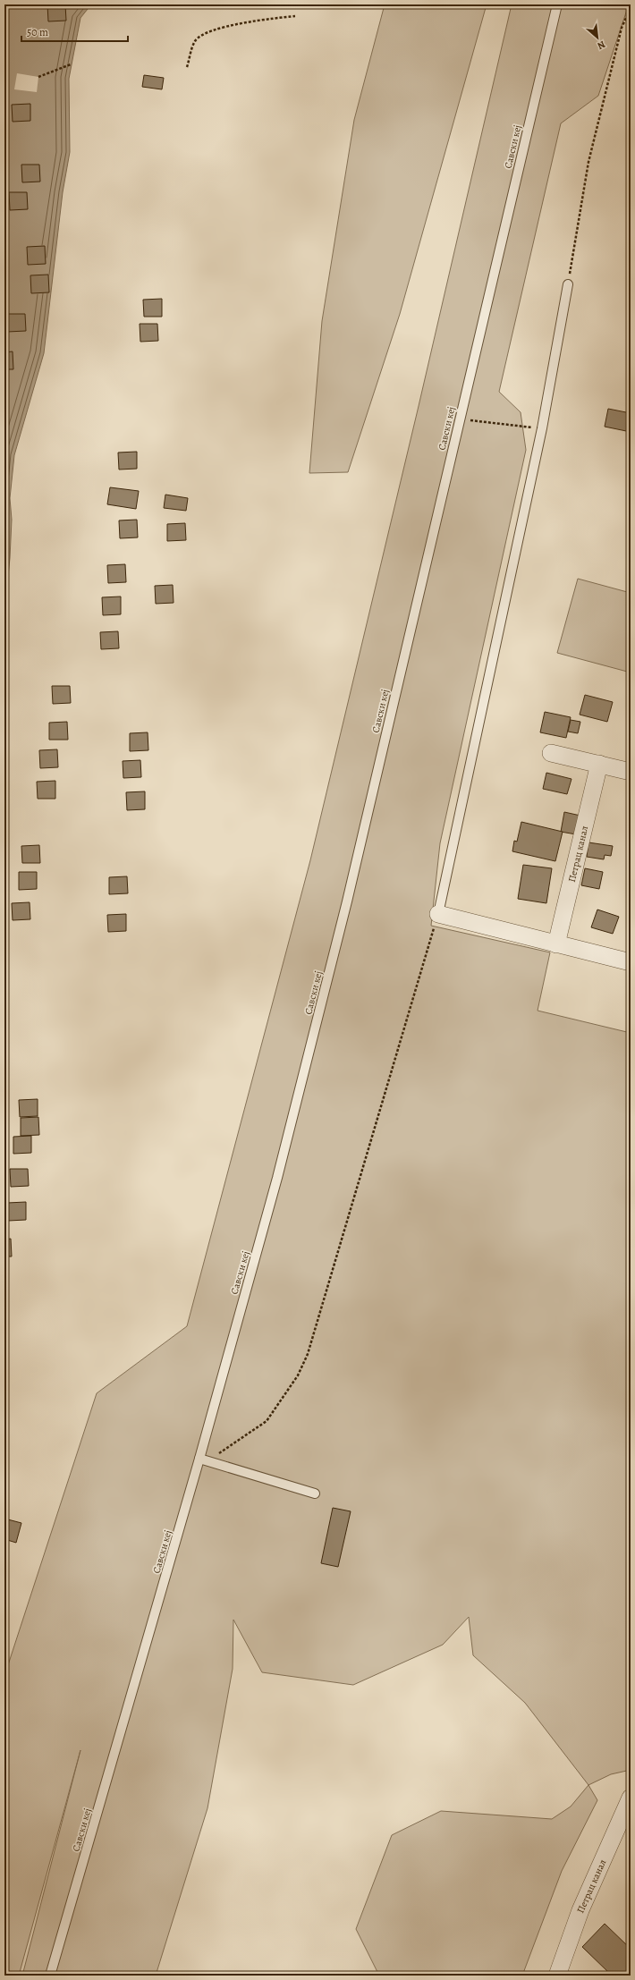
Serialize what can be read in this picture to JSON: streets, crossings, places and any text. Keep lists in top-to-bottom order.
{
  "streets": {
    "street": ["Петрац канал"],
    "lane": ["Савски кеј"]
  },
  "scale_bar": "50 m",
  "north": "bottom right"
}
